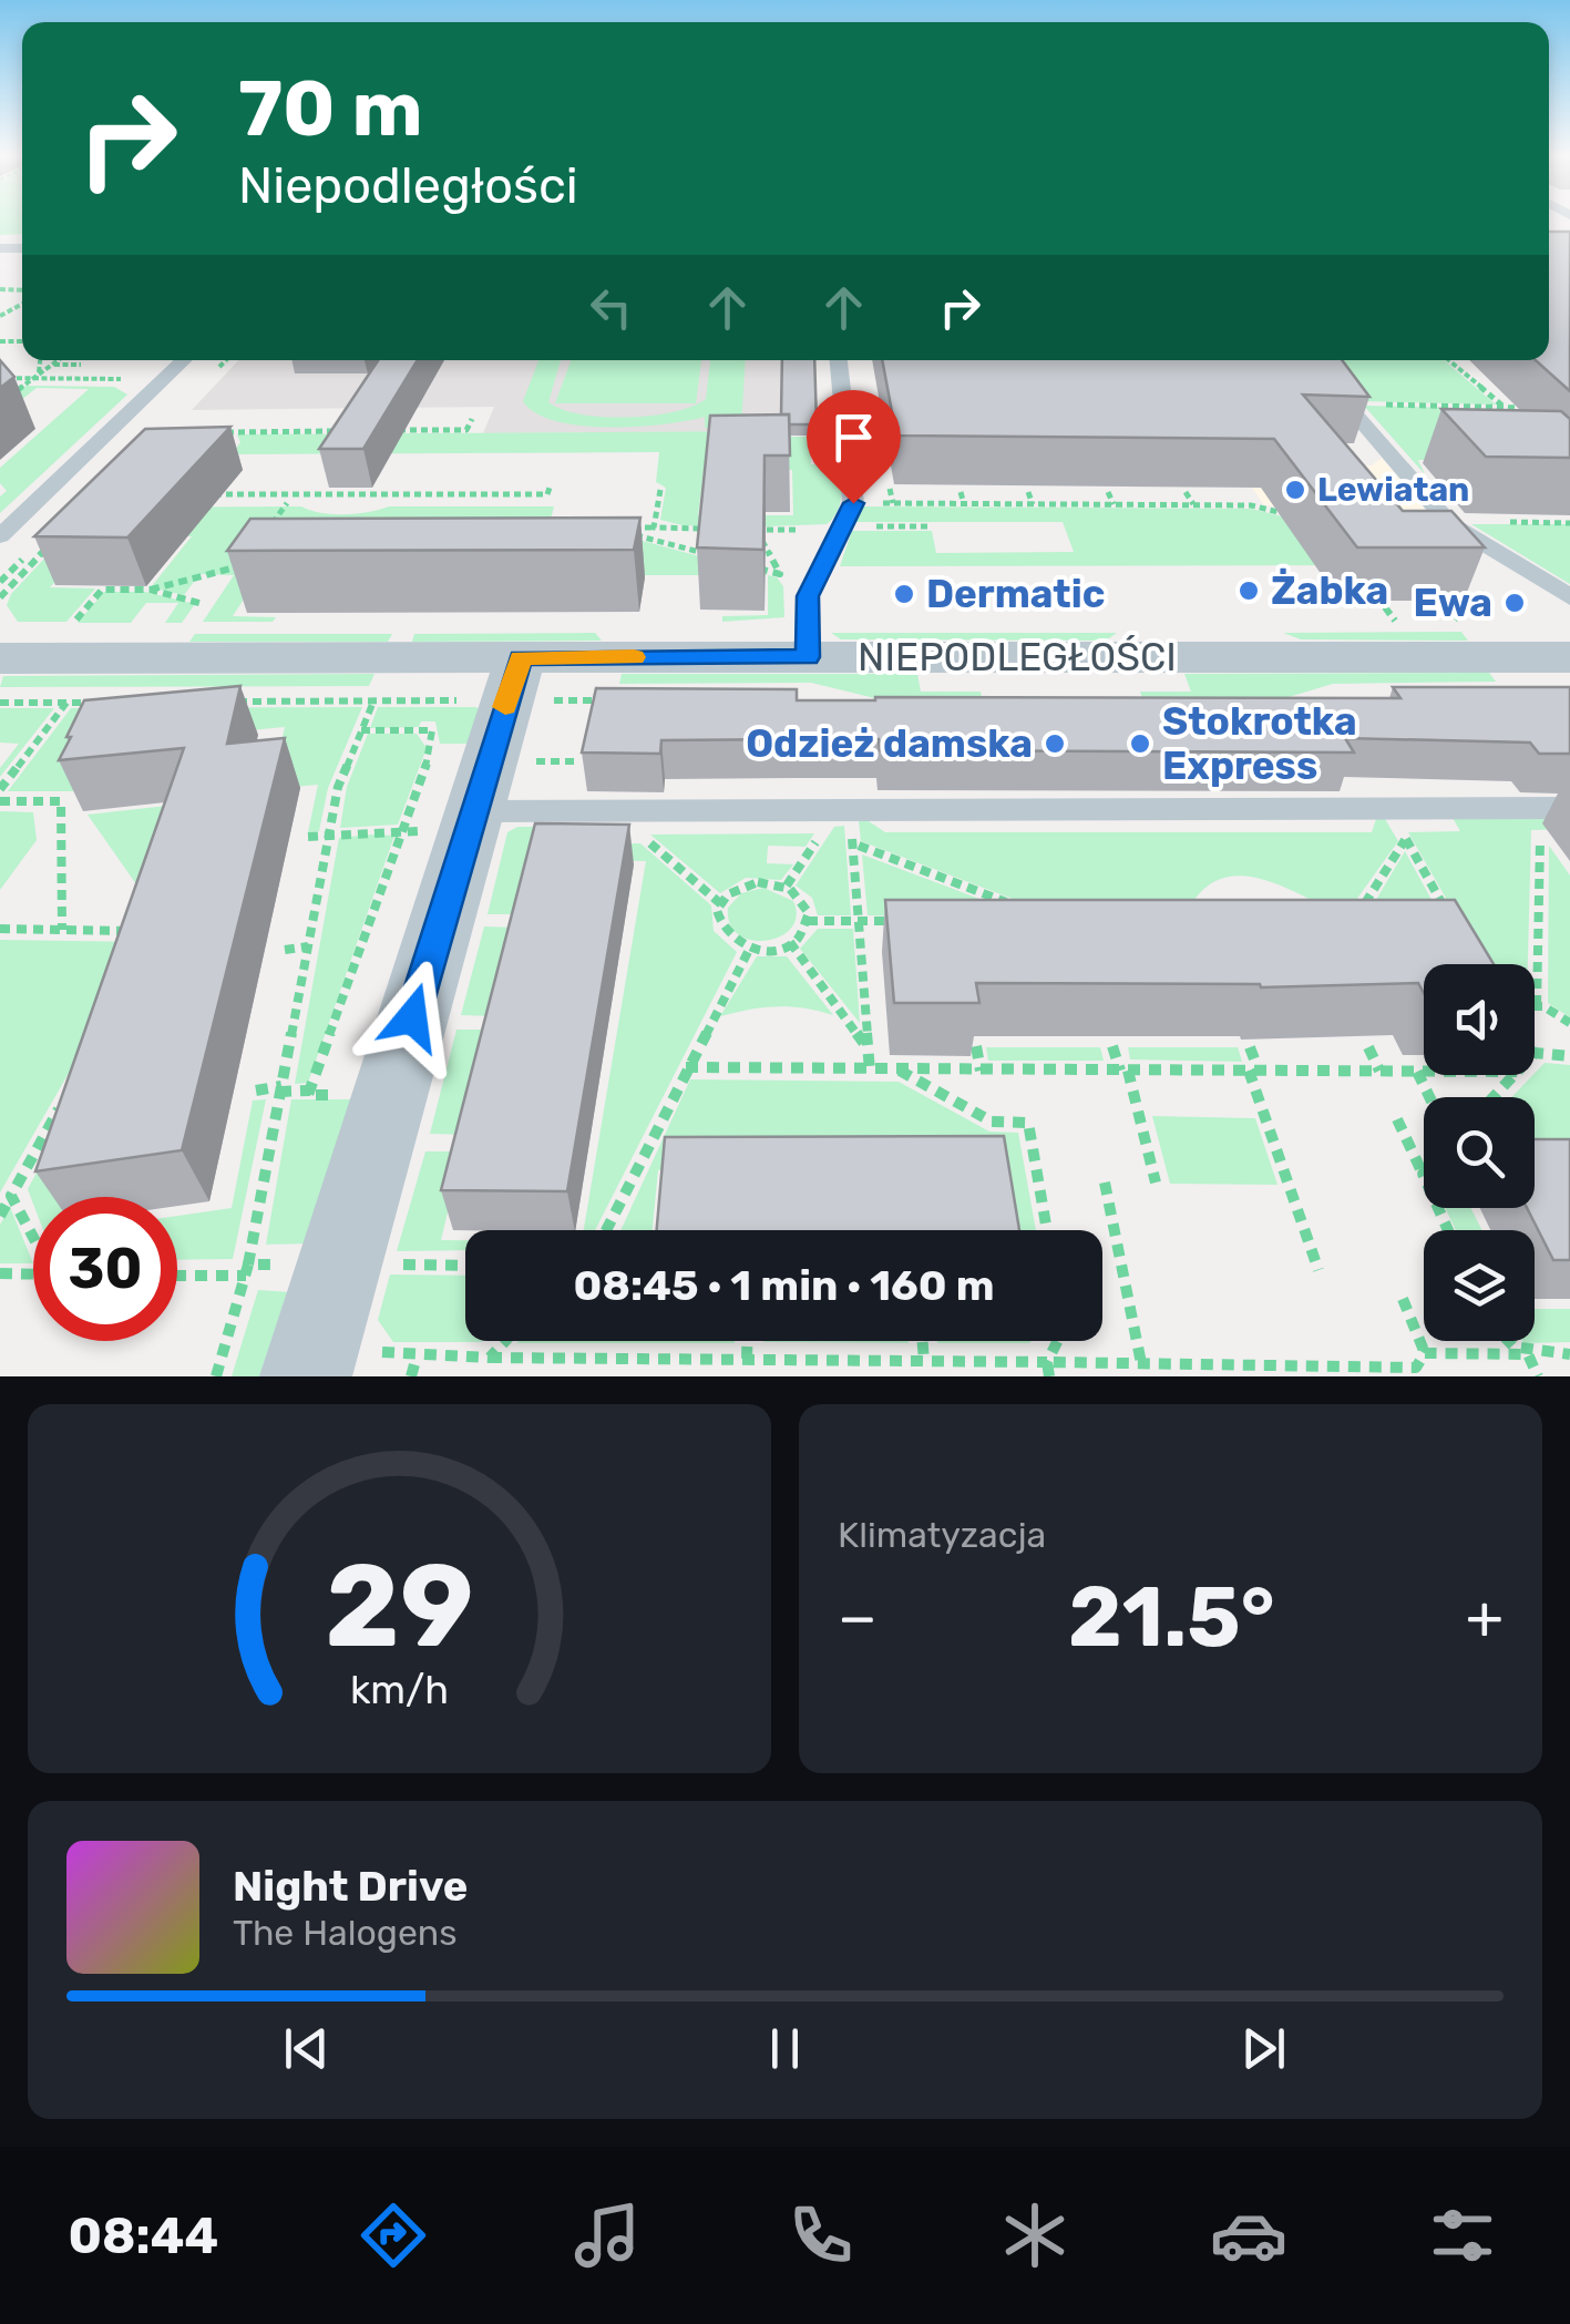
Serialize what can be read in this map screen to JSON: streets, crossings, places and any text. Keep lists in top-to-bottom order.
{
  "streets": {
    "street": ["NIEPODLEGŁOŚCI"]
  },
  "places": [
    "Lewiatan",
    "Żabka",
    "Dermatic",
    "Ewa",
    "Odzież damska",
    "Stokrotka Express"
  ],
  "page": {
    "turn": ["70 m", "Niepodległości"],
    "limit": "30",
    "trip": "08:45 · 1 min · 160 m",
    "tile": "Klimatyzacja",
    "heat": ["−", "21.5°", "+"],
    "song": ["Night Drive", "The Halogens"],
    "tabs": "08:44",
    "gauge": ["29", "km/h"]
  }
}
